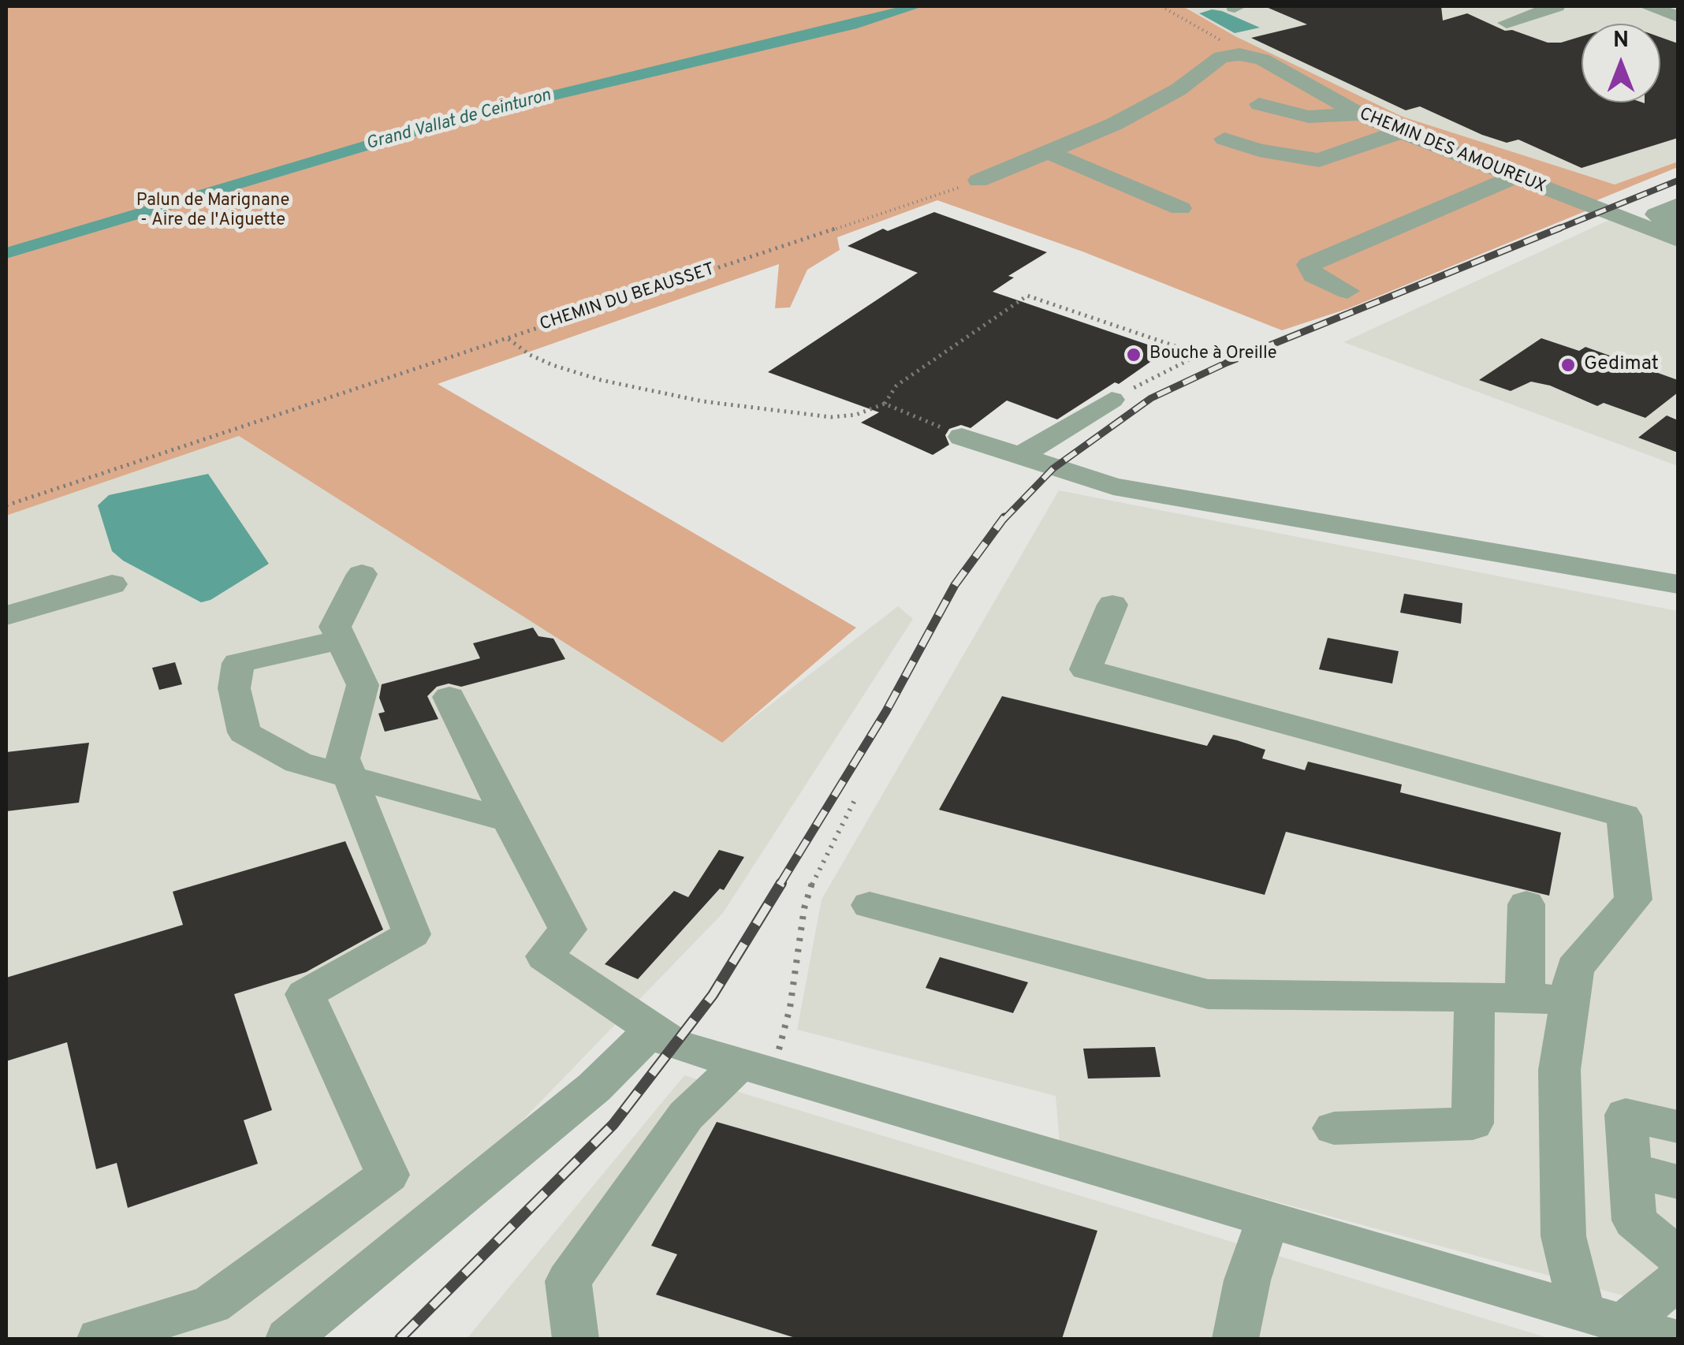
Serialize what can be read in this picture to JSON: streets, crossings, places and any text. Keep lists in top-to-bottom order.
{
  "streets": {
    "street": ["CHEMIN DES AMOUREUX"],
    "path": ["CHEMIN DU BEAUSSET"]
  },
  "water": ["Grand Vallat de Ceinturon"],
  "parks": ["Palun de Marignane - Aire de l'Aiguette"],
  "places": ["Bouche à Oreille", "Gedimat"],
  "north": "top"
}
